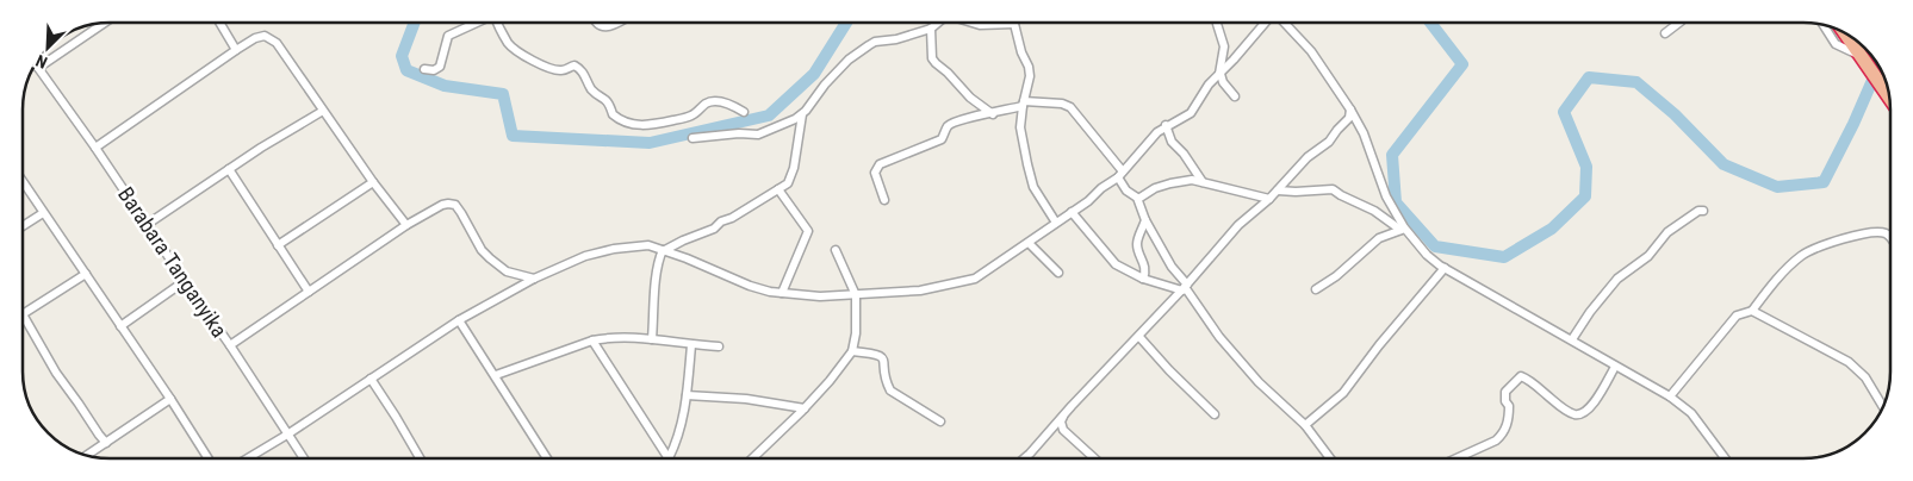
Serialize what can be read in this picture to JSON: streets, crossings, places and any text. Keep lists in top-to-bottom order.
{
  "streets": {
    "street": ["Barabara Tanganyika"]
  },
  "north": "bottom left"
}
